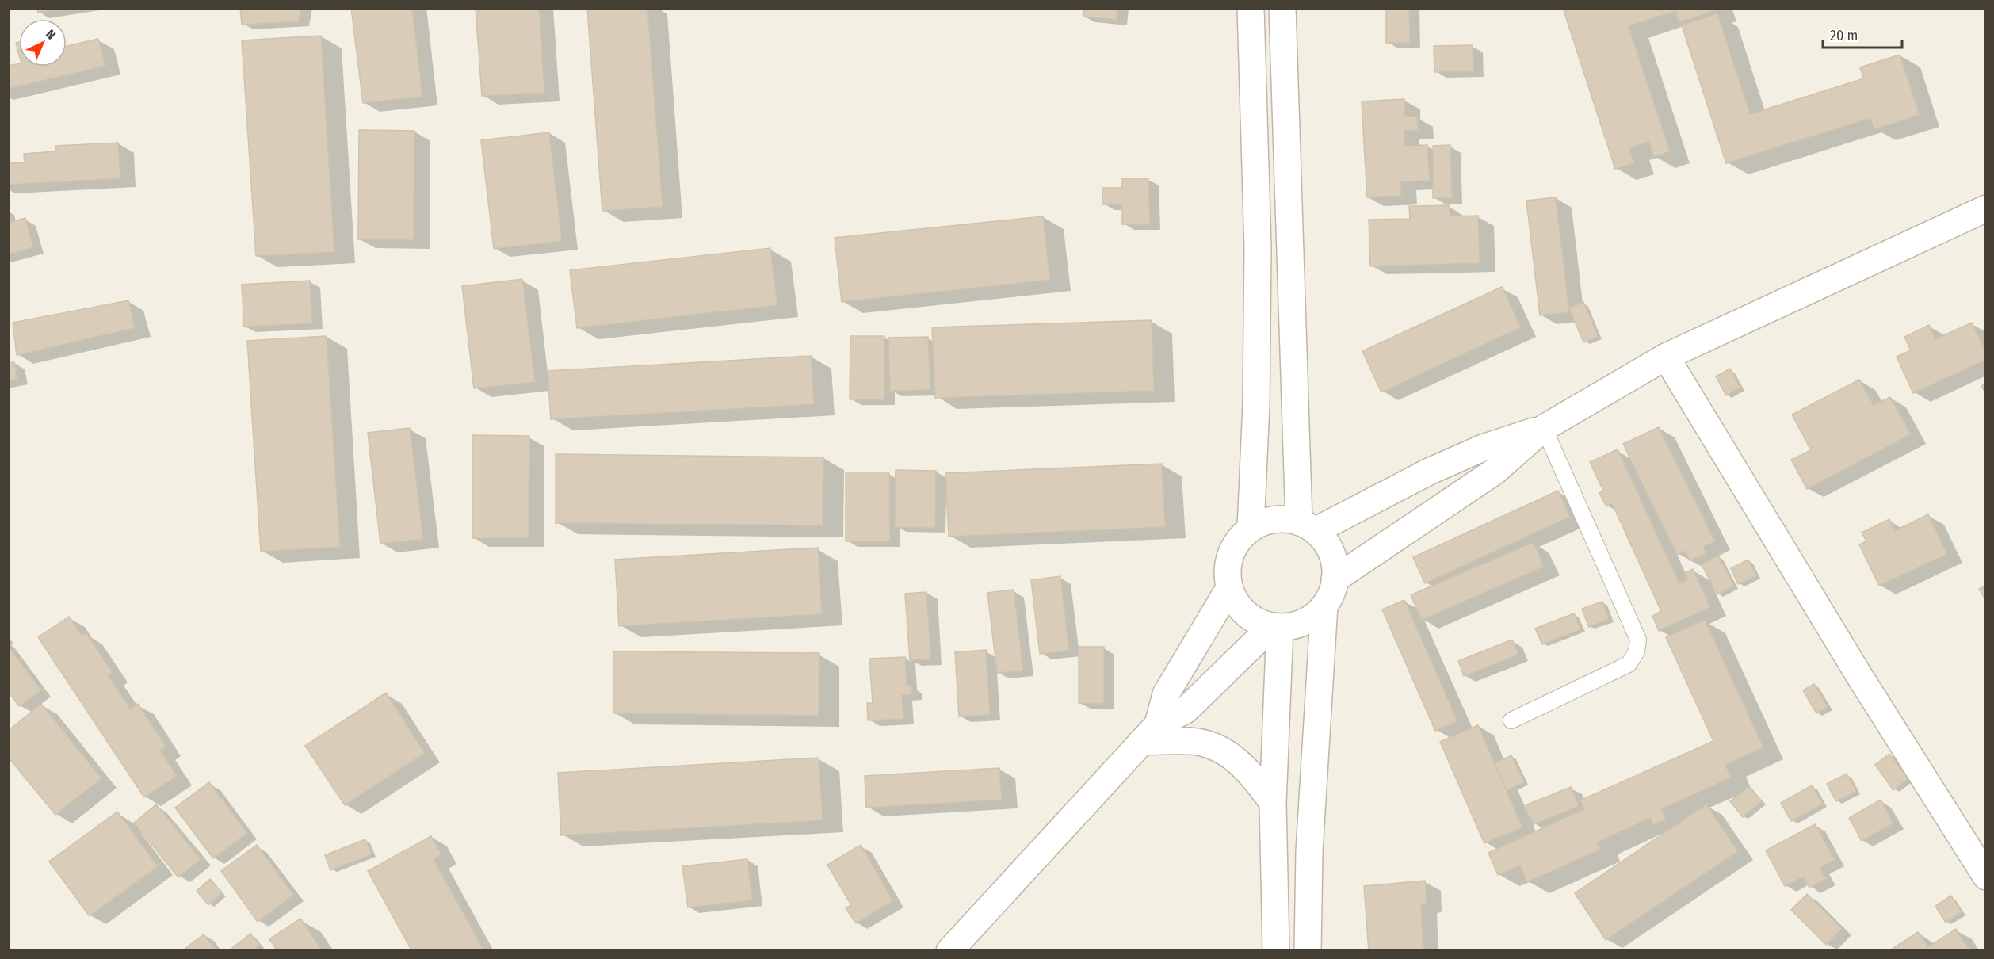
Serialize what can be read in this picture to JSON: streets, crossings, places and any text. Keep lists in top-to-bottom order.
{
  "scale_bar": "20 m",
  "north": "top right"
}
